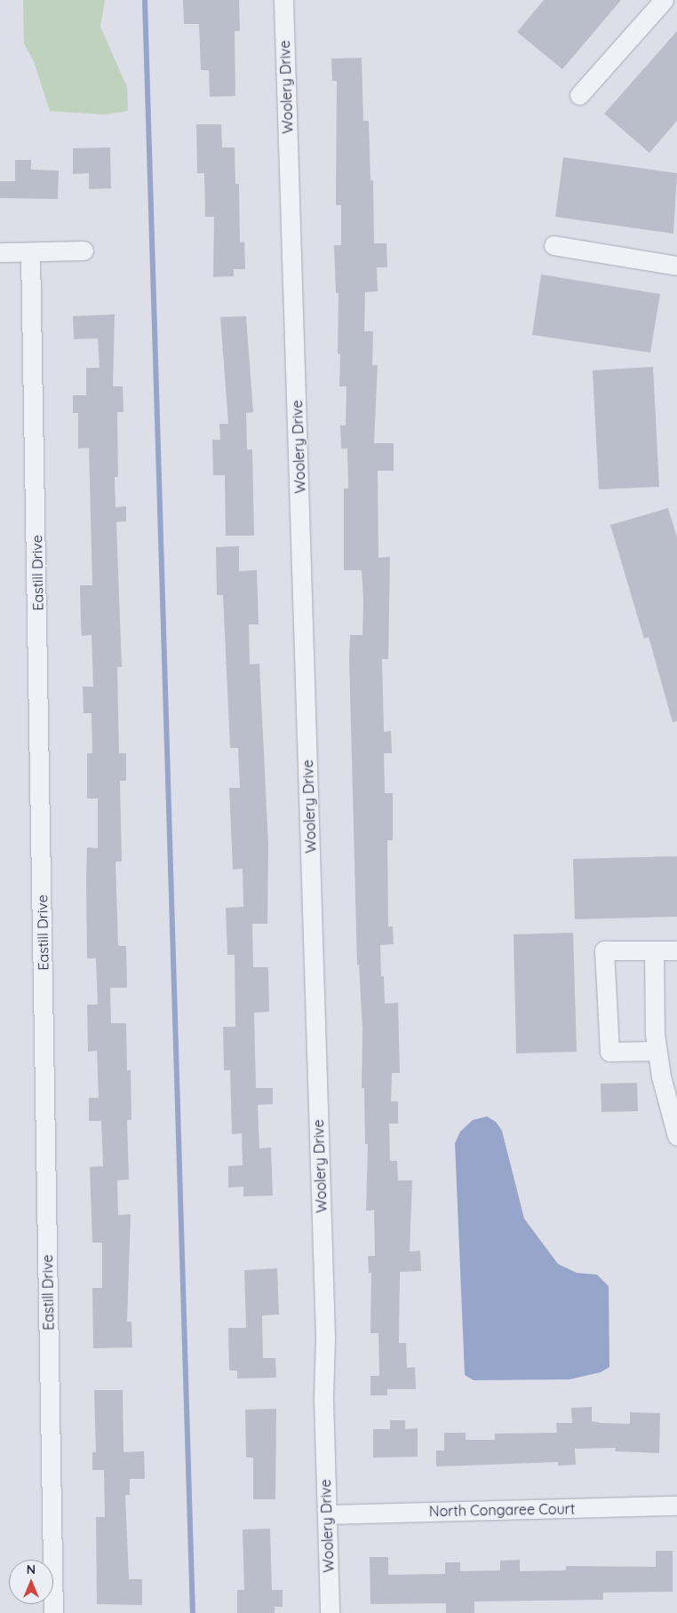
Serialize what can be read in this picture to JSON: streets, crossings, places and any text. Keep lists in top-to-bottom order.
{
  "streets": {
    "street": ["Woolery Drive", "Eastill Drive", "North Congaree Court"]
  },
  "crossings": [
    ["Woolery Drive", "North Congaree Court"]
  ],
  "north": "top"
}
